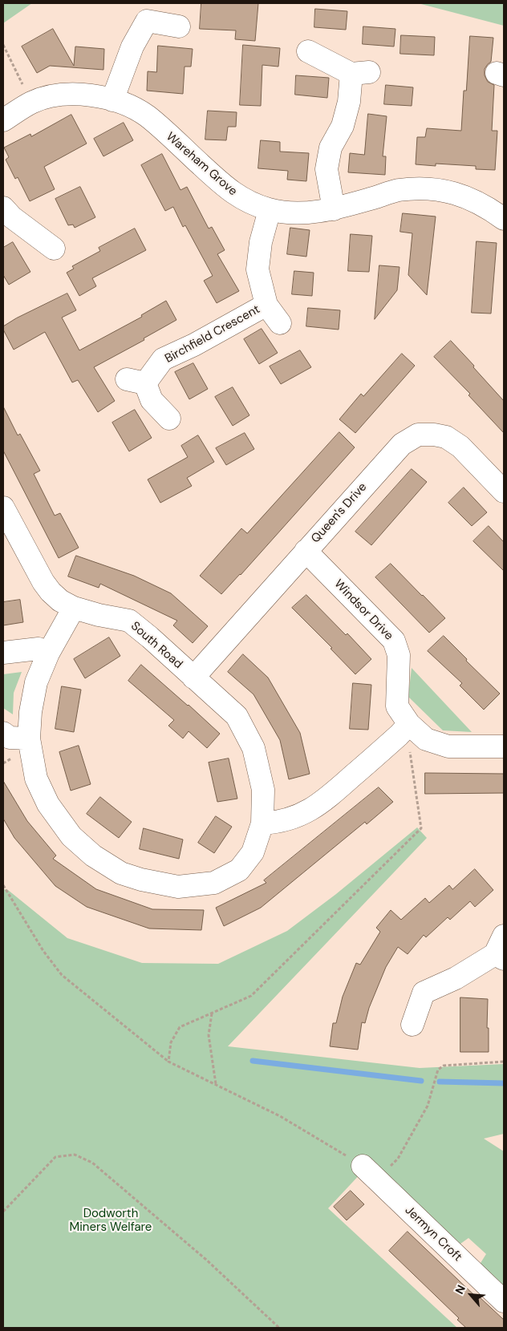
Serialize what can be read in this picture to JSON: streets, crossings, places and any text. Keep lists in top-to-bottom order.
{
  "streets": {
    "street": [
      "Wareham Grove",
      "Birchfield Crescent",
      "Queen's Drive",
      "Windsor Drive",
      "South Road",
      "Jermyn Croft"
    ]
  },
  "crossings": [
    ["Wareham Grove", "Birchfield Crescent"],
    ["Queen's Drive", "Windsor Drive"],
    ["Queen's Drive", "South Road"]
  ],
  "parks": ["Dodworth Miners Welfare"],
  "north": "top left"
}
